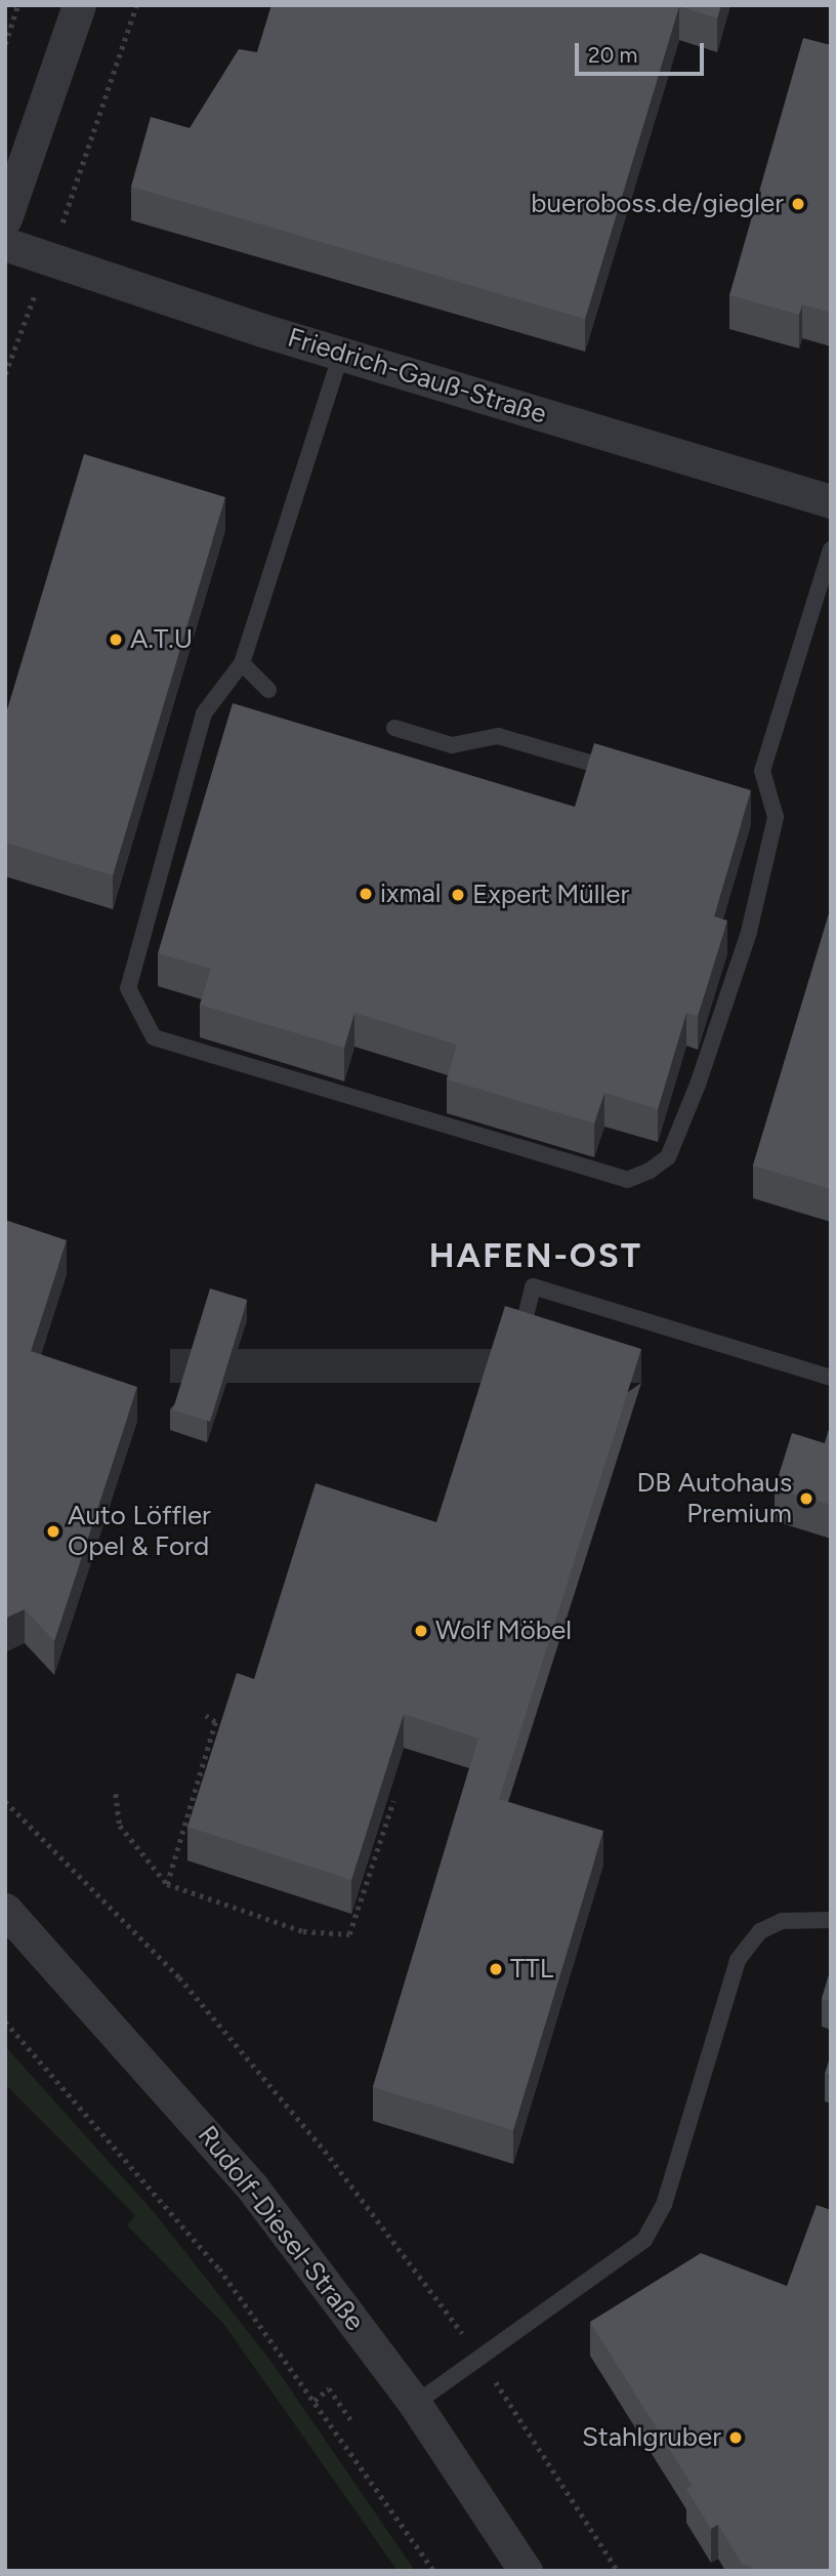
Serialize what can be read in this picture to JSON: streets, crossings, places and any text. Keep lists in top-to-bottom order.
{
  "streets": {
    "street": ["Friedrich-Gauß-Straße", "Rudolf-Diesel-Straße"]
  },
  "districts": ["HAFEN-OST"],
  "places": [
    "bueroboss.de/giegler",
    "A.T.U",
    "ixmal",
    "Expert Müller",
    "DB Autohaus Premium",
    "Auto Löffler Opel & Ford",
    "Wolf Möbel",
    "TTL",
    "Stahlgruber"
  ],
  "scale_bar": "20 m"
}
